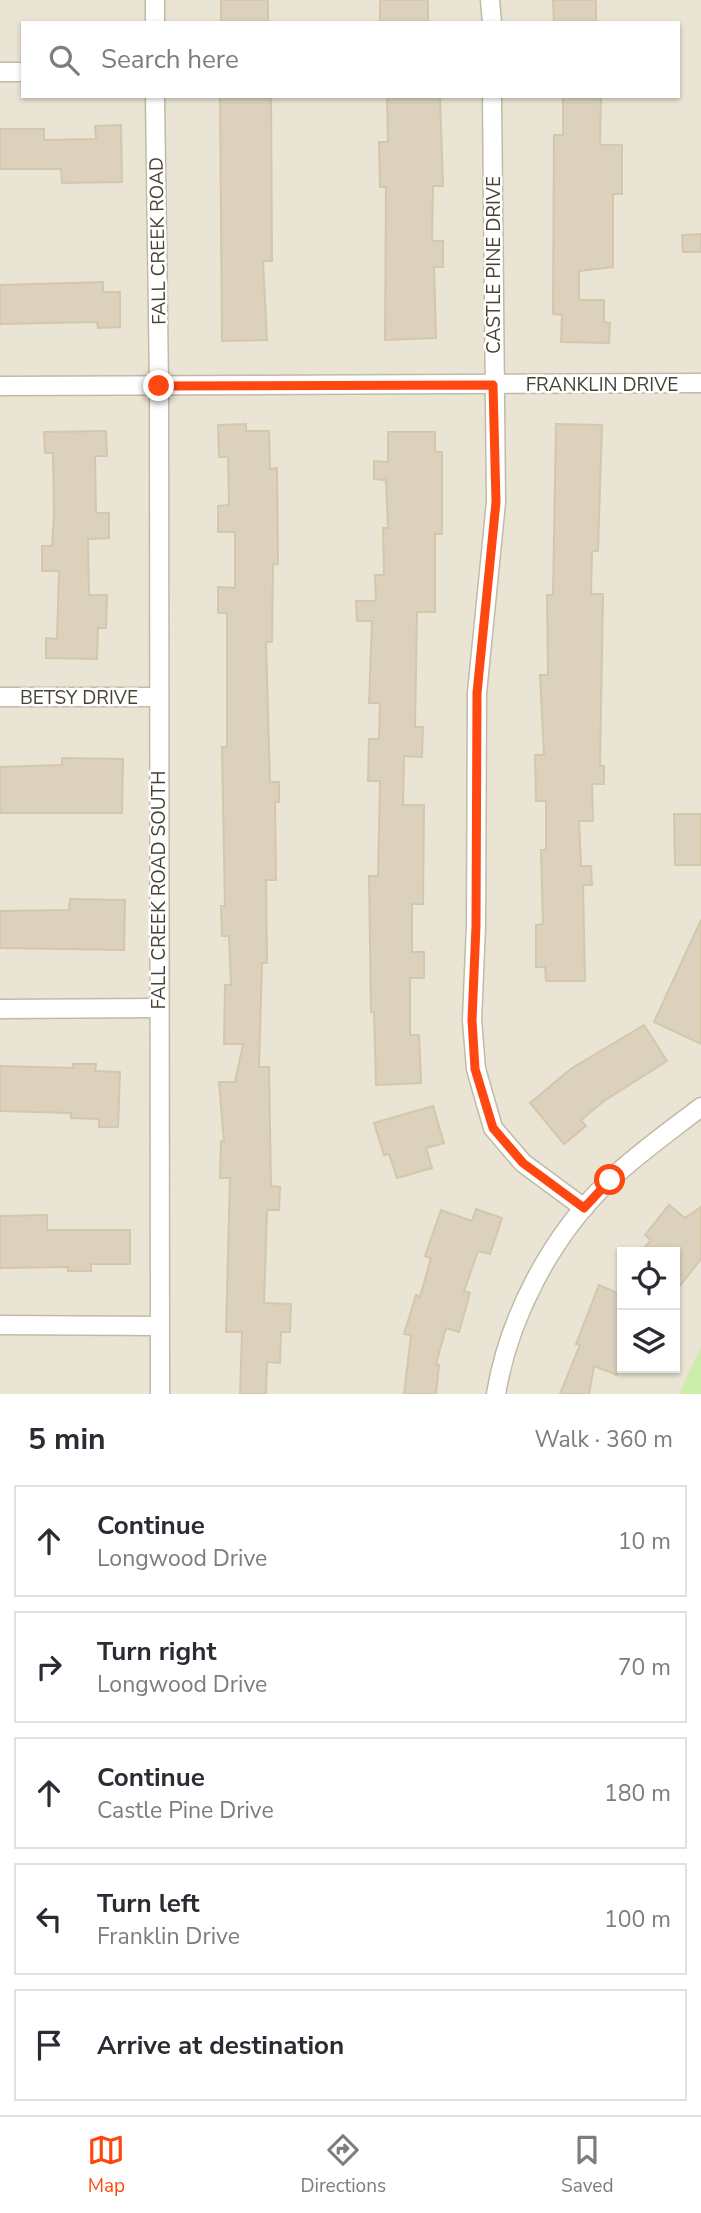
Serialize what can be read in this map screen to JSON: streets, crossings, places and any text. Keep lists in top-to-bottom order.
{
  "streets": {
    "street": [
      "FALL CREEK ROAD",
      "CASTLE PINE DRIVE",
      "FRANKLIN DRIVE",
      "BETSY DRIVE",
      "FALL CREEK ROAD SOUTH"
    ]
  },
  "crossings": [
    ["FALL CREEK ROAD", "FRANKLIN DRIVE"],
    ["FALL CREEK ROAD", "FALL CREEK ROAD SOUTH"],
    ["CASTLE PINE DRIVE", "FRANKLIN DRIVE"],
    ["FRANKLIN DRIVE", "FALL CREEK ROAD SOUTH"],
    ["BETSY DRIVE", "FALL CREEK ROAD SOUTH"]
  ],
  "page": {
    "search": "Search here",
    "heading": ["5 min", "Walk · 360 m"],
    "list": [
      ["Continue", "Longwood Drive", "10 m"],
      ["Turn right", "Longwood Drive", "70 m"],
      ["Continue", "Castle Pine Drive", "180 m"],
      ["Turn left", "Franklin Drive", "100 m"],
      "Arrive at destination"
    ],
    "nav": ["Map", "Directions", "Saved"]
  }
}
